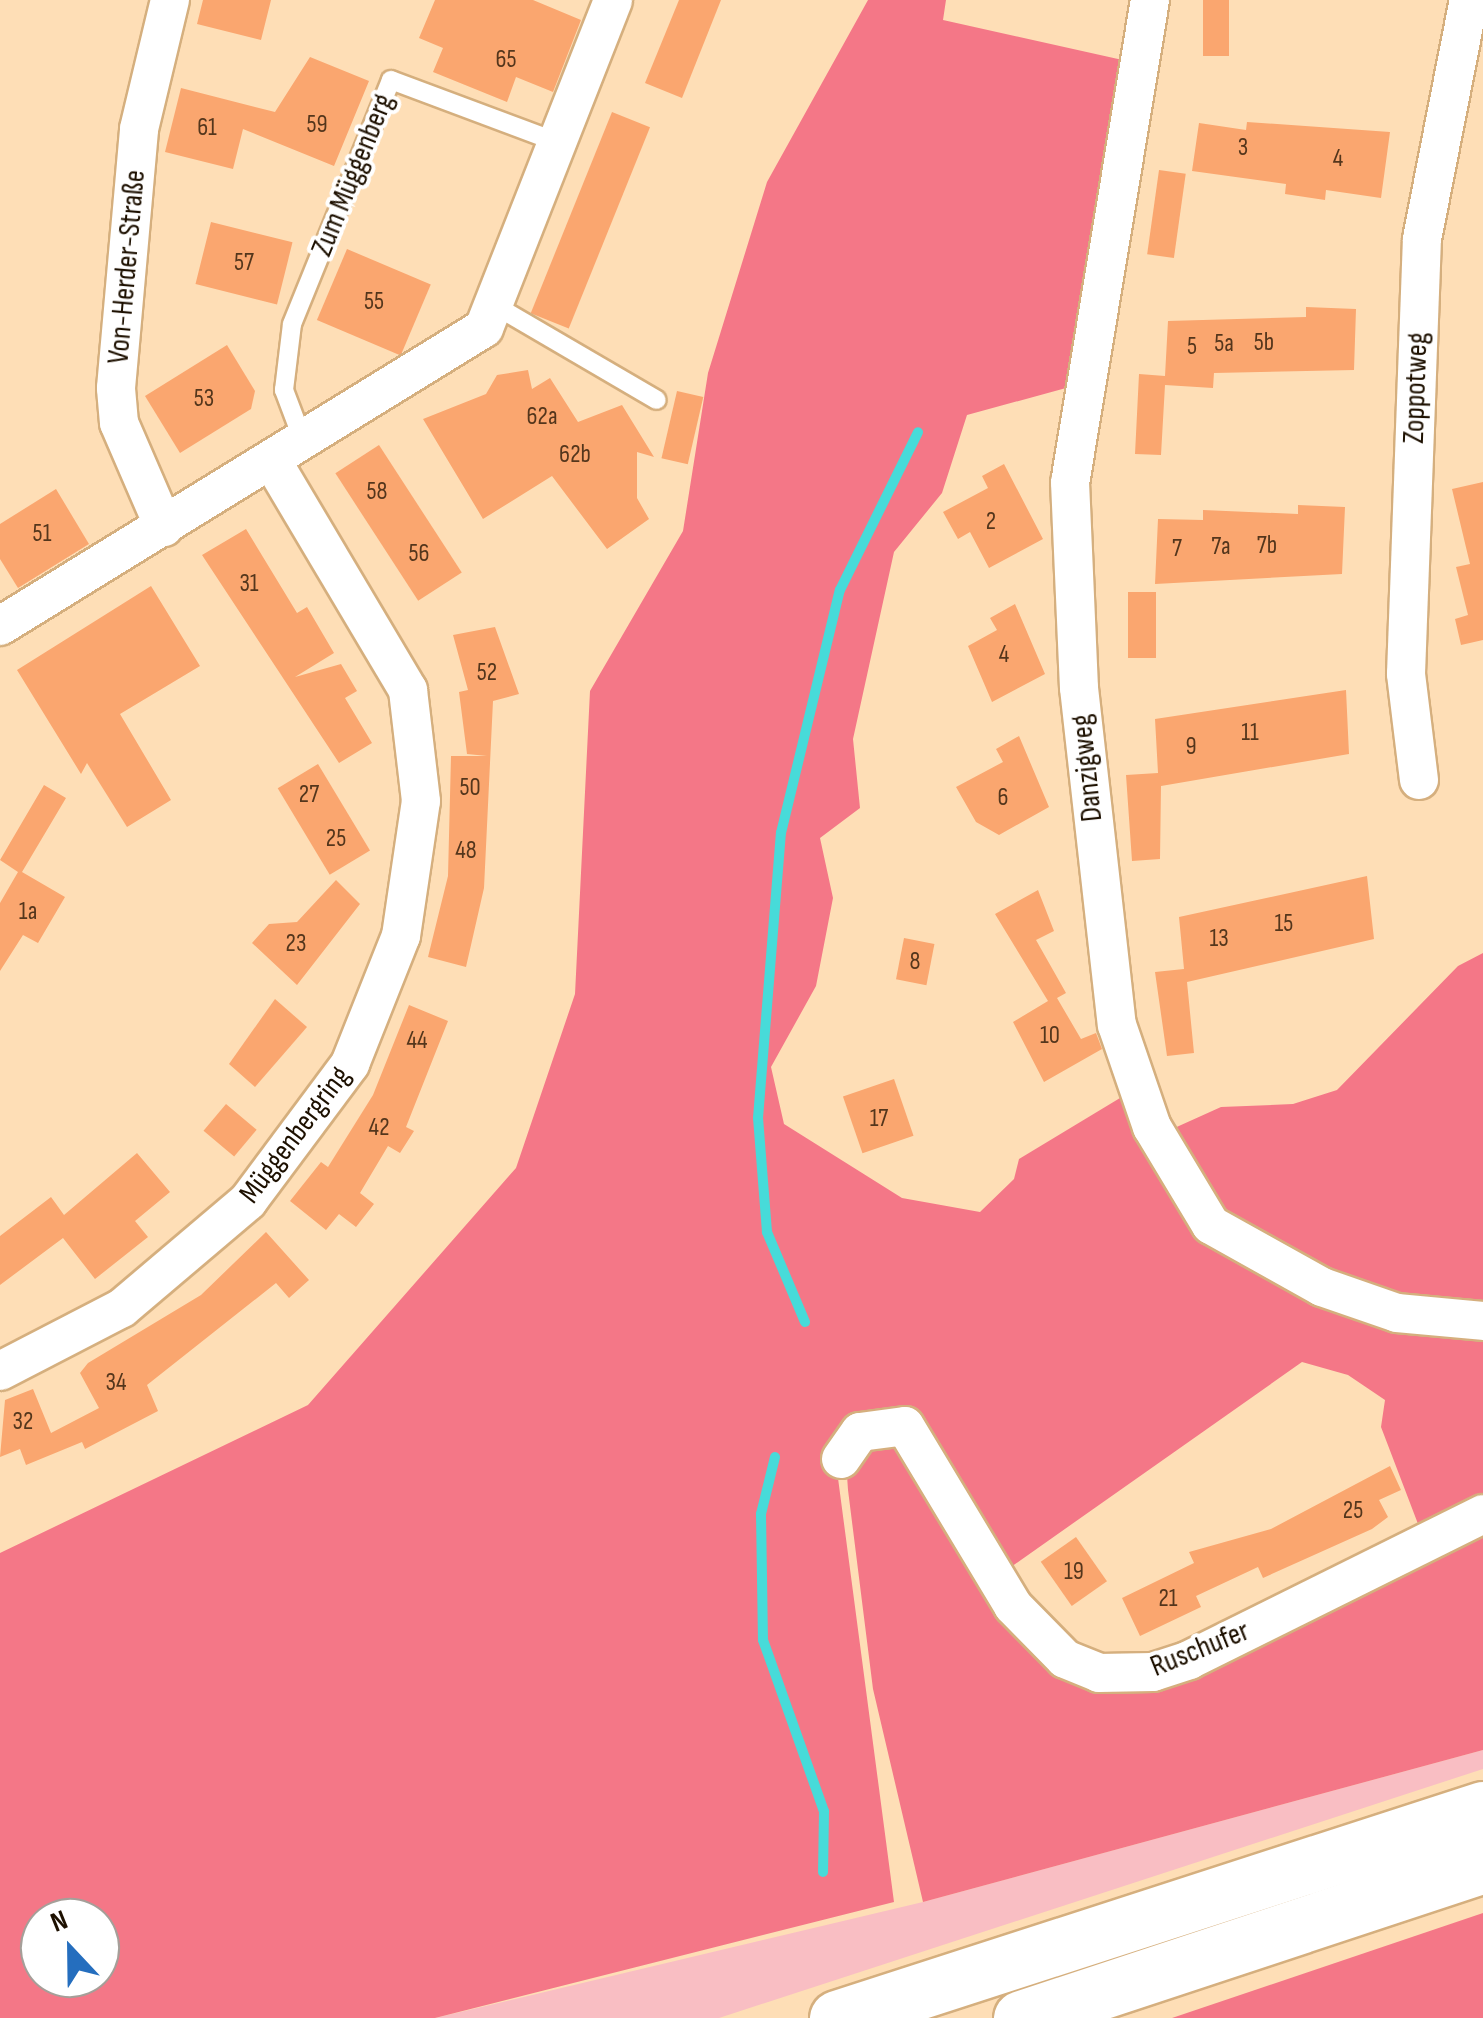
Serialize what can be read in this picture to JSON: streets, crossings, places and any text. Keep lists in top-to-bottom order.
{
  "streets": {
    "street": [
      "Von-Herder-Straße",
      "Zoppotweg",
      "Danzigweg",
      "Müggenbergring",
      "Ruschufer"
    ],
    "lane": ["Zum Müggenberg"]
  },
  "crossings": [
    ["Zum Müggenberg", "Müggenbergring"]
  ],
  "house_numbers": [
    "65",
    "59",
    "61",
    "3",
    "4",
    "57",
    "55",
    "5b",
    "5a",
    "5",
    "53",
    "62a",
    "62b",
    "58",
    "2",
    "51",
    "7b",
    "7a",
    "7",
    "56",
    "31",
    "4",
    "52",
    "11",
    "9",
    "50",
    "27",
    "6",
    "25",
    "48",
    "1a",
    "15",
    "13",
    "23",
    "8",
    "10",
    "44",
    "17",
    "42",
    "34",
    "32",
    "25",
    "19",
    "21"
  ],
  "north": "top"
}
